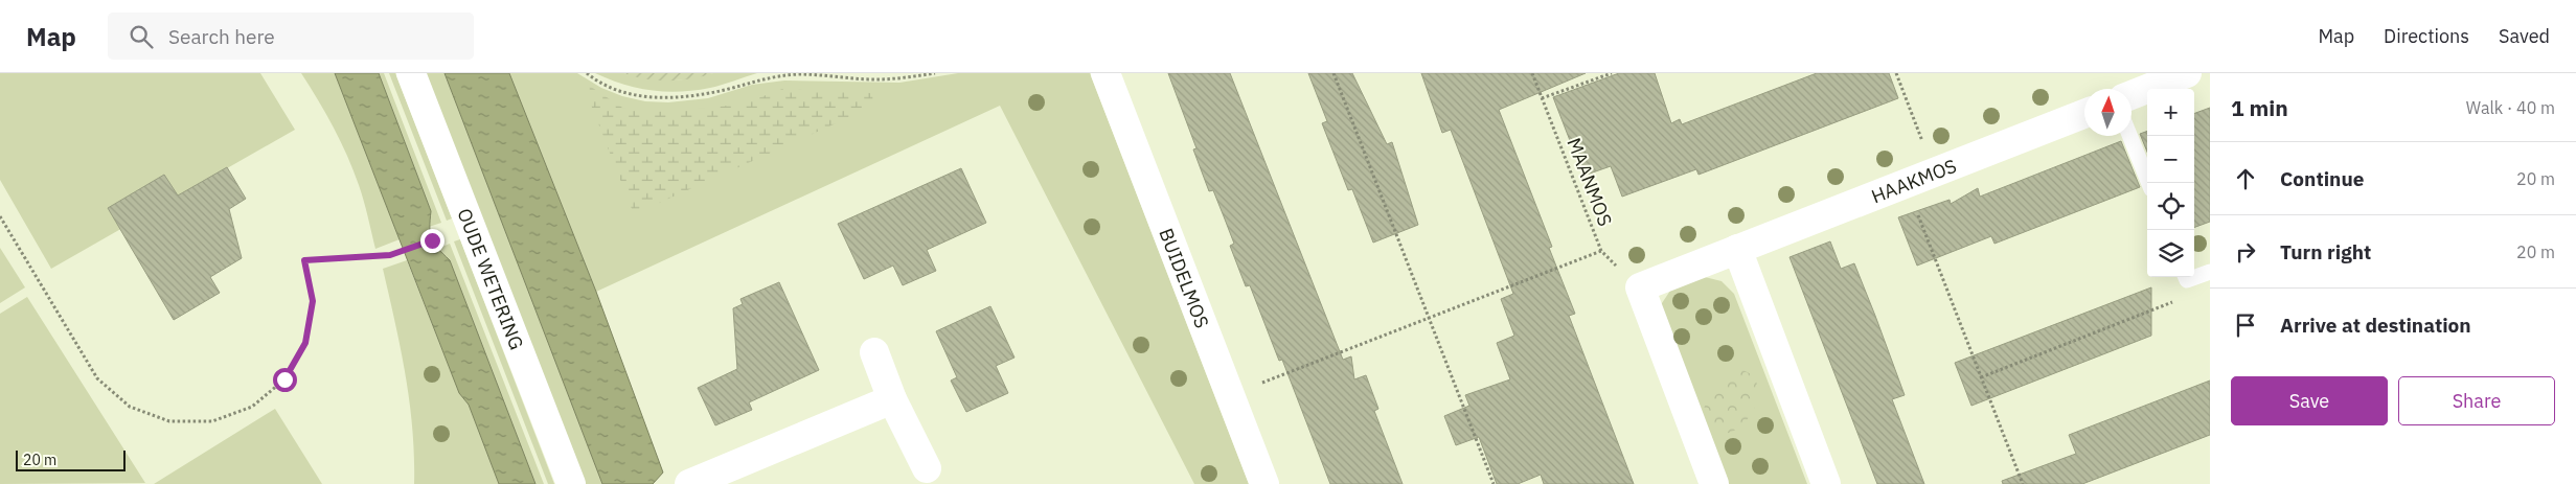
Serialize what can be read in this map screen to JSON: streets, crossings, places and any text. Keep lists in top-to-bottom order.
{
  "streets": {
    "street": ["HAAKMOS", "BUIDELMOS", "OUDE WETERING"],
    "path": ["MAANMOS"]
  },
  "crossings": [
    ["HAAKMOS", "MAANMOS"]
  ],
  "scale_bar": "20 m",
  "north": "top",
  "page": {
    "header": "Map",
    "search": "Search here",
    "nav": ["Map", "Directions", "Saved"],
    "heading": ["1 min", "Walk · 40 m"],
    "map_buttons": ["+", "−"],
    "list": [
      ["Continue", "20 m"],
      ["Turn right", "20 m"],
      "Arrive at destination"
    ],
    "buttons": ["Save", "Share"],
    "scale": "20 m"
  }
}
